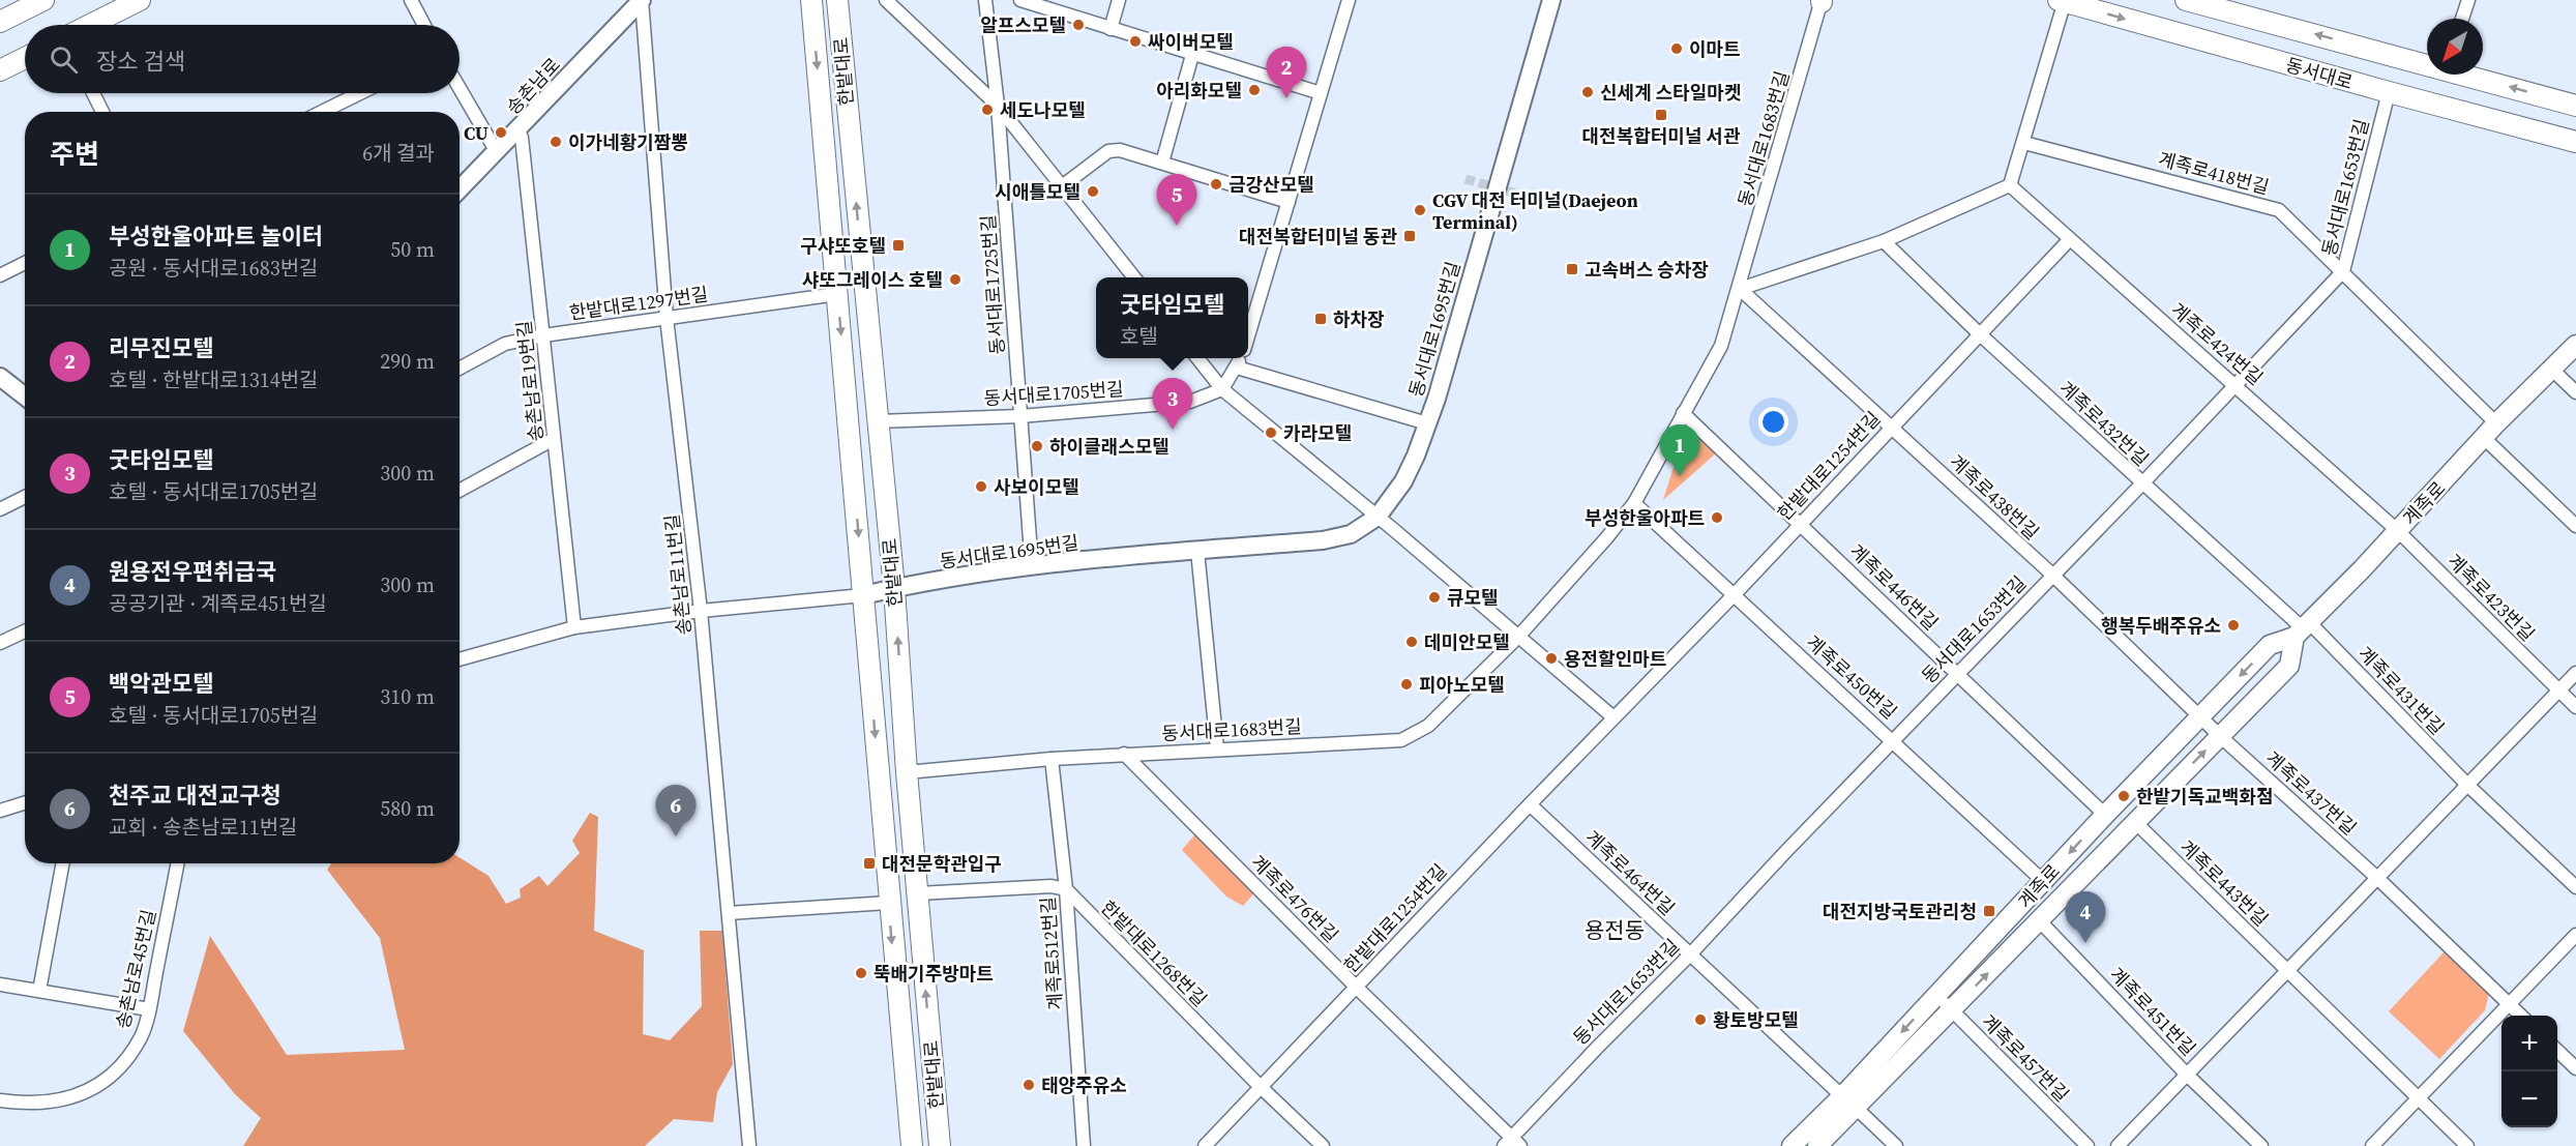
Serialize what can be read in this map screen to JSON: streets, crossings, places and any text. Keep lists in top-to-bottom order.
{
  "streets": {
    "main road": ["한밭대로", "동서대로", "계족로"],
    "street": [
      "송촌남로",
      "동서대로1683번길",
      "계족로418번길",
      "동서대로1653번길",
      "동서대로1725번길",
      "한밭대로1297번길",
      "동서대로1695번길",
      "계족로424번길",
      "송촌남로19번길",
      "동서대로1705번길",
      "계족로432번길",
      "한밭대로1254번길",
      "계족로438번길",
      "송촌남로11번길",
      "계족로446번길",
      "계족로423번길",
      "계족로450번길",
      "계족로431번길",
      "계족로437번길",
      "계족로464번길",
      "계족로443번길",
      "계족로476번길",
      "계족로512번길",
      "한밭대로1268번길",
      "송촌남로45번길",
      "계족로451번길",
      "계족로457번길"
    ]
  },
  "crossings": [
    ["한밭대로", "동서대로1683번길"],
    ["한밭대로", "한밭대로1297번길"],
    ["한밭대로", "동서대로1695번길"],
    ["한밭대로", "동서대로1705번길"],
    ["동서대로", "계족로418번길"],
    ["동서대로", "동서대로1653번길"],
    ["동서대로", "계족로424번길"],
    ["송촌남로", "송촌남로19번길"],
    ["송촌남로", "송촌남로11번길"],
    ["동서대로1683번길", "계족로438번길"],
    ["동서대로1683번길", "계족로446번길"],
    ["동서대로1683번길", "계족로450번길"],
    ["동서대로1683번길", "계족로476번길"],
    ["동서대로1683번길", "계족로512번길"],
    ["계족로418번길", "동서대로1653번길"],
    ["계족로418번길", "계족로"],
    ["동서대로1653번길", "계족로424번길"],
    ["동서대로1653번길", "계족로432번길"],
    ["동서대로1653번길", "계족로438번길"],
    ["동서대로1653번길", "계족로446번길"],
    ["동서대로1653번길", "계족로450번길"],
    ["동서대로1653번길", "계족로464번길"],
    ["동서대로1653번길", "계족로476번길"],
    ["동서대로1725번길", "동서대로1695번길"],
    ["동서대로1725번길", "동서대로1705번길"],
    ["한밭대로1297번길", "송촌남로19번길"],
    ["한밭대로1297번길", "송촌남로11번길"],
    ["계족로424번길", "한밭대로1254번길"],
    ["계족로424번길", "계족로"],
    ["계족로424번길", "계족로423번길"],
    ["계족로432번길", "한밭대로1254번길"],
    ["계족로432번길", "계족로"],
    ["계족로432번길", "계족로431번길"],
    ["한밭대로1254번길", "계족로438번길"],
    ["한밭대로1254번길", "계족로446번길"],
    ["한밭대로1254번길", "계족로450번길"],
    ["한밭대로1254번길", "계족로464번길"],
    ["한밭대로1254번길", "계족로476번길"],
    ["한밭대로1254번길", "한밭대로1268번길"],
    ["계족로438번길", "계족로"],
    ["계족로438번길", "계족로437번길"],
    ["계족로", "계족로446번길"],
    ["계족로", "계족로423번길"],
    ["계족로", "계족로450번길"],
    ["계족로", "계족로431번길"],
    ["계족로", "계족로437번길"],
    ["계족로", "계족로464번길"],
    ["계족로", "계족로443번길"],
    ["계족로", "계족로451번길"],
    ["계족로", "계족로457번길"],
    ["계족로512번길", "한밭대로1268번길"]
  ],
  "districts": ["용전동"],
  "places": {
    "other": [
      "알프스모텔",
      "싸이버모텔",
      "이마트",
      "아리화모텔",
      "신세계 스타일마켓",
      "세도나모텔",
      "CU",
      "이가네황기짬뽕",
      "금강산모텔",
      "시애틀모텔",
      "CGV 대전 터미널(Daejeon Terminal)",
      "샤또그레이스 호텔",
      "카라모텔",
      "하이클래스모텔",
      "사보이모텔",
      "부성한울아파트",
      "큐모텔",
      "행복두배주유소",
      "데미안모텔",
      "용전할인마트",
      "피아노모텔",
      "한밭기독교백화점",
      "뚝배기주방마트",
      "황토방모텔",
      "태양주유소"
    ],
    "transit": [
      "대전복합터미널 서관",
      "대전복합터미널 동관",
      "구샤또호텔",
      "고속버스 승차장",
      "하차장",
      "대전문학관입구",
      "대전지방국토관리청"
    ]
  },
  "north": "bottom left",
  "page": {
    "search": "장소 검색",
    "pins": [
      "2",
      "5",
      "3",
      "1",
      "6",
      "4"
    ],
    "heading": ["주변", "6개 결과"],
    "list": [
      {
        "mark": "1",
        "name": "부성한울아파트 놀이터",
        "note": "공원 · 동서대로1683번길",
        "value": "50 m"
      },
      {
        "mark": "2",
        "name": "리무진모텔",
        "note": "호텔 · 한밭대로1314번길",
        "value": "290 m"
      },
      {
        "mark": "3",
        "name": "굿타임모텔",
        "note": "호텔 · 동서대로1705번길",
        "value": "300 m"
      },
      {
        "mark": "4",
        "name": "원용전우편취급국",
        "note": "공공기관 · 계족로451번길",
        "value": "300 m"
      },
      {
        "mark": "5",
        "name": "백악관모텔",
        "note": "호텔 · 동서대로1705번길",
        "value": "310 m"
      },
      {
        "mark": "6",
        "name": "천주교 대전교구청",
        "note": "교회 · 송촌남로11번길",
        "value": "580 m"
      }
    ],
    "popup": ["굿타임모텔", "호텔"],
    "map_buttons": ["+", "−"]
  }
}
